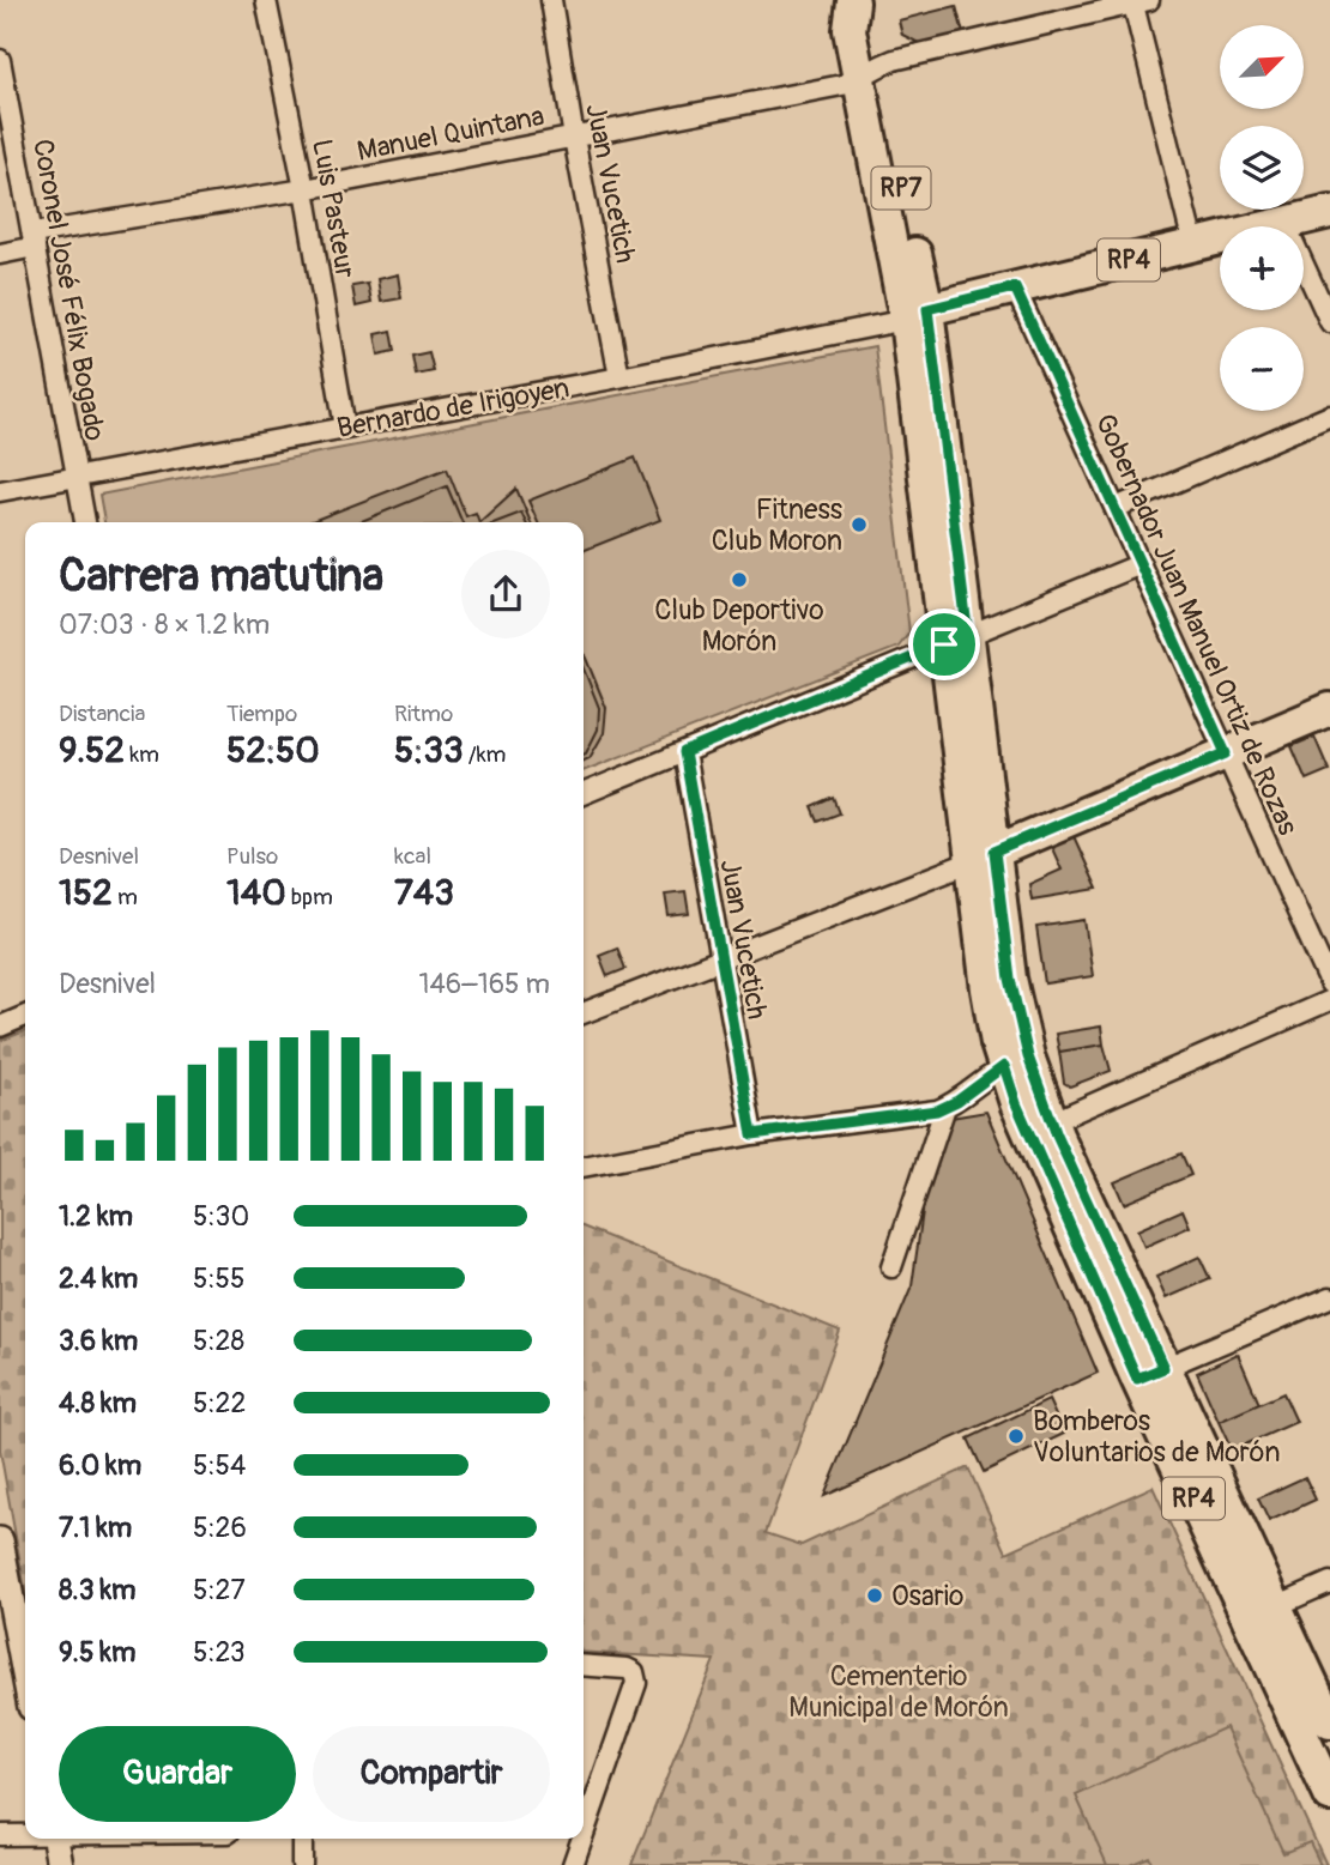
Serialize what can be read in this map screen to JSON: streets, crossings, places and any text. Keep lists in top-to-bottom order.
{
  "streets": {
    "main road": ["RP7", "RP4", "Bernardo de Irigoyen"],
    "street": [
      "Manuel Quintana",
      "Juan Vucetich",
      "Luis Pasteur",
      "Coronel José Félix Bogado",
      "Gobernador Juan Manuel Ortiz de Rozas"
    ]
  },
  "crossings": [
    ["Manuel Quintana", "Juan Vucetich"],
    ["Manuel Quintana", "RP7"],
    ["Manuel Quintana", "Luis Pasteur"],
    ["Manuel Quintana", "Coronel José Félix Bogado"],
    ["Juan Vucetich", "Bernardo de Irigoyen"],
    ["RP7", "RP4"],
    ["RP7", "Bernardo de Irigoyen"],
    ["Luis Pasteur", "Bernardo de Irigoyen"],
    ["RP4", "Bernardo de Irigoyen"],
    ["Coronel José Félix Bogado", "Bernardo de Irigoyen"],
    ["Bernardo de Irigoyen", "Gobernador Juan Manuel Ortiz de Rozas"]
  ],
  "parks": ["Cementerio Municipal de Morón"],
  "places": [
    "Fitness Club Moron",
    "Club Deportivo Morón",
    "Bomberos Voluntarios de Morón",
    "Osario"
  ],
  "north": "top right",
  "page": {
    "map_buttons": ["+", "−"],
    "heading": ["Carrera matutina", "07:03 · 8 × 1.2 km"],
    "stats": [
      ["Distancia", "9.52 km"],
      ["Tiempo", "52:50"],
      ["Ritmo", "5:33 /km"],
      ["Desnivel", "152 m"],
      ["Pulso", "140 bpm"],
      ["kcal", "743"]
    ],
    "chart": ["Desnivel", "146–165 m"],
    "list": [
      {
        "name": "1.2 km",
        "note": "5:30"
      },
      {
        "name": "2.4 km",
        "note": "5:55"
      },
      {
        "name": "3.6 km",
        "note": "5:28"
      },
      {
        "name": "4.8 km",
        "note": "5:22"
      },
      {
        "name": "6.0 km",
        "note": "5:54"
      },
      {
        "name": "7.1 km",
        "note": "5:26"
      },
      {
        "name": "8.3 km",
        "note": "5:27"
      },
      {
        "name": "9.5 km",
        "note": "5:23"
      }
    ],
    "buttons": ["Guardar", "Compartir"]
  }
}
